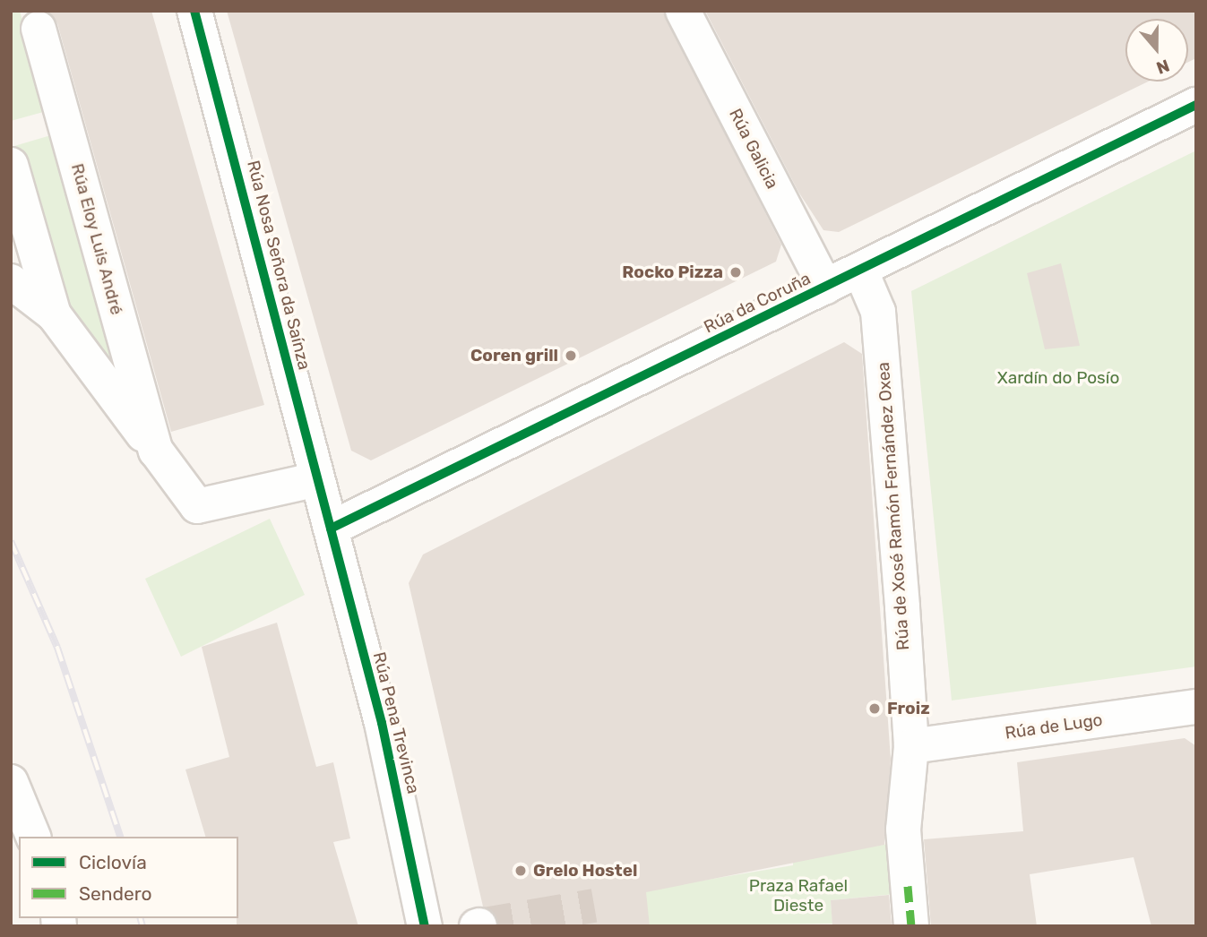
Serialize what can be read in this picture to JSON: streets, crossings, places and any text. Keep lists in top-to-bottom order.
{
  "streets": {
    "street": [
      "Rúa Galicia",
      "Rúa Eloy Luis André",
      "Rúa Nosa Señora da Saínza",
      "Rúa da Coruña",
      "Rúa de Xosé Ramón Fernández Oxea",
      "Rúa Pena Trevinca",
      "Rúa de Lugo"
    ]
  },
  "crossings": [
    ["Rúa Galicia", "Rúa da Coruña"],
    ["Rúa Eloy Luis André", "Rúa Nosa Señora da Saínza"],
    ["Rúa Nosa Señora da Saínza", "Rúa da Coruña"],
    ["Rúa Nosa Señora da Saínza", "Rúa Pena Trevinca"],
    ["Rúa da Coruña", "Rúa de Xosé Ramón Fernández Oxea"],
    ["Rúa da Coruña", "Rúa Pena Trevinca"],
    ["Rúa de Xosé Ramón Fernández Oxea", "Rúa de Lugo"]
  ],
  "parks": ["Xardín do Posío", "Praza Rafael Dieste"],
  "places": [
    "Rocko Pizza",
    "Coren grill",
    "Froiz",
    "Grelo Hostel"
  ],
  "legend": ["Ciclovía", "Sendero"],
  "north": "bottom"
}
